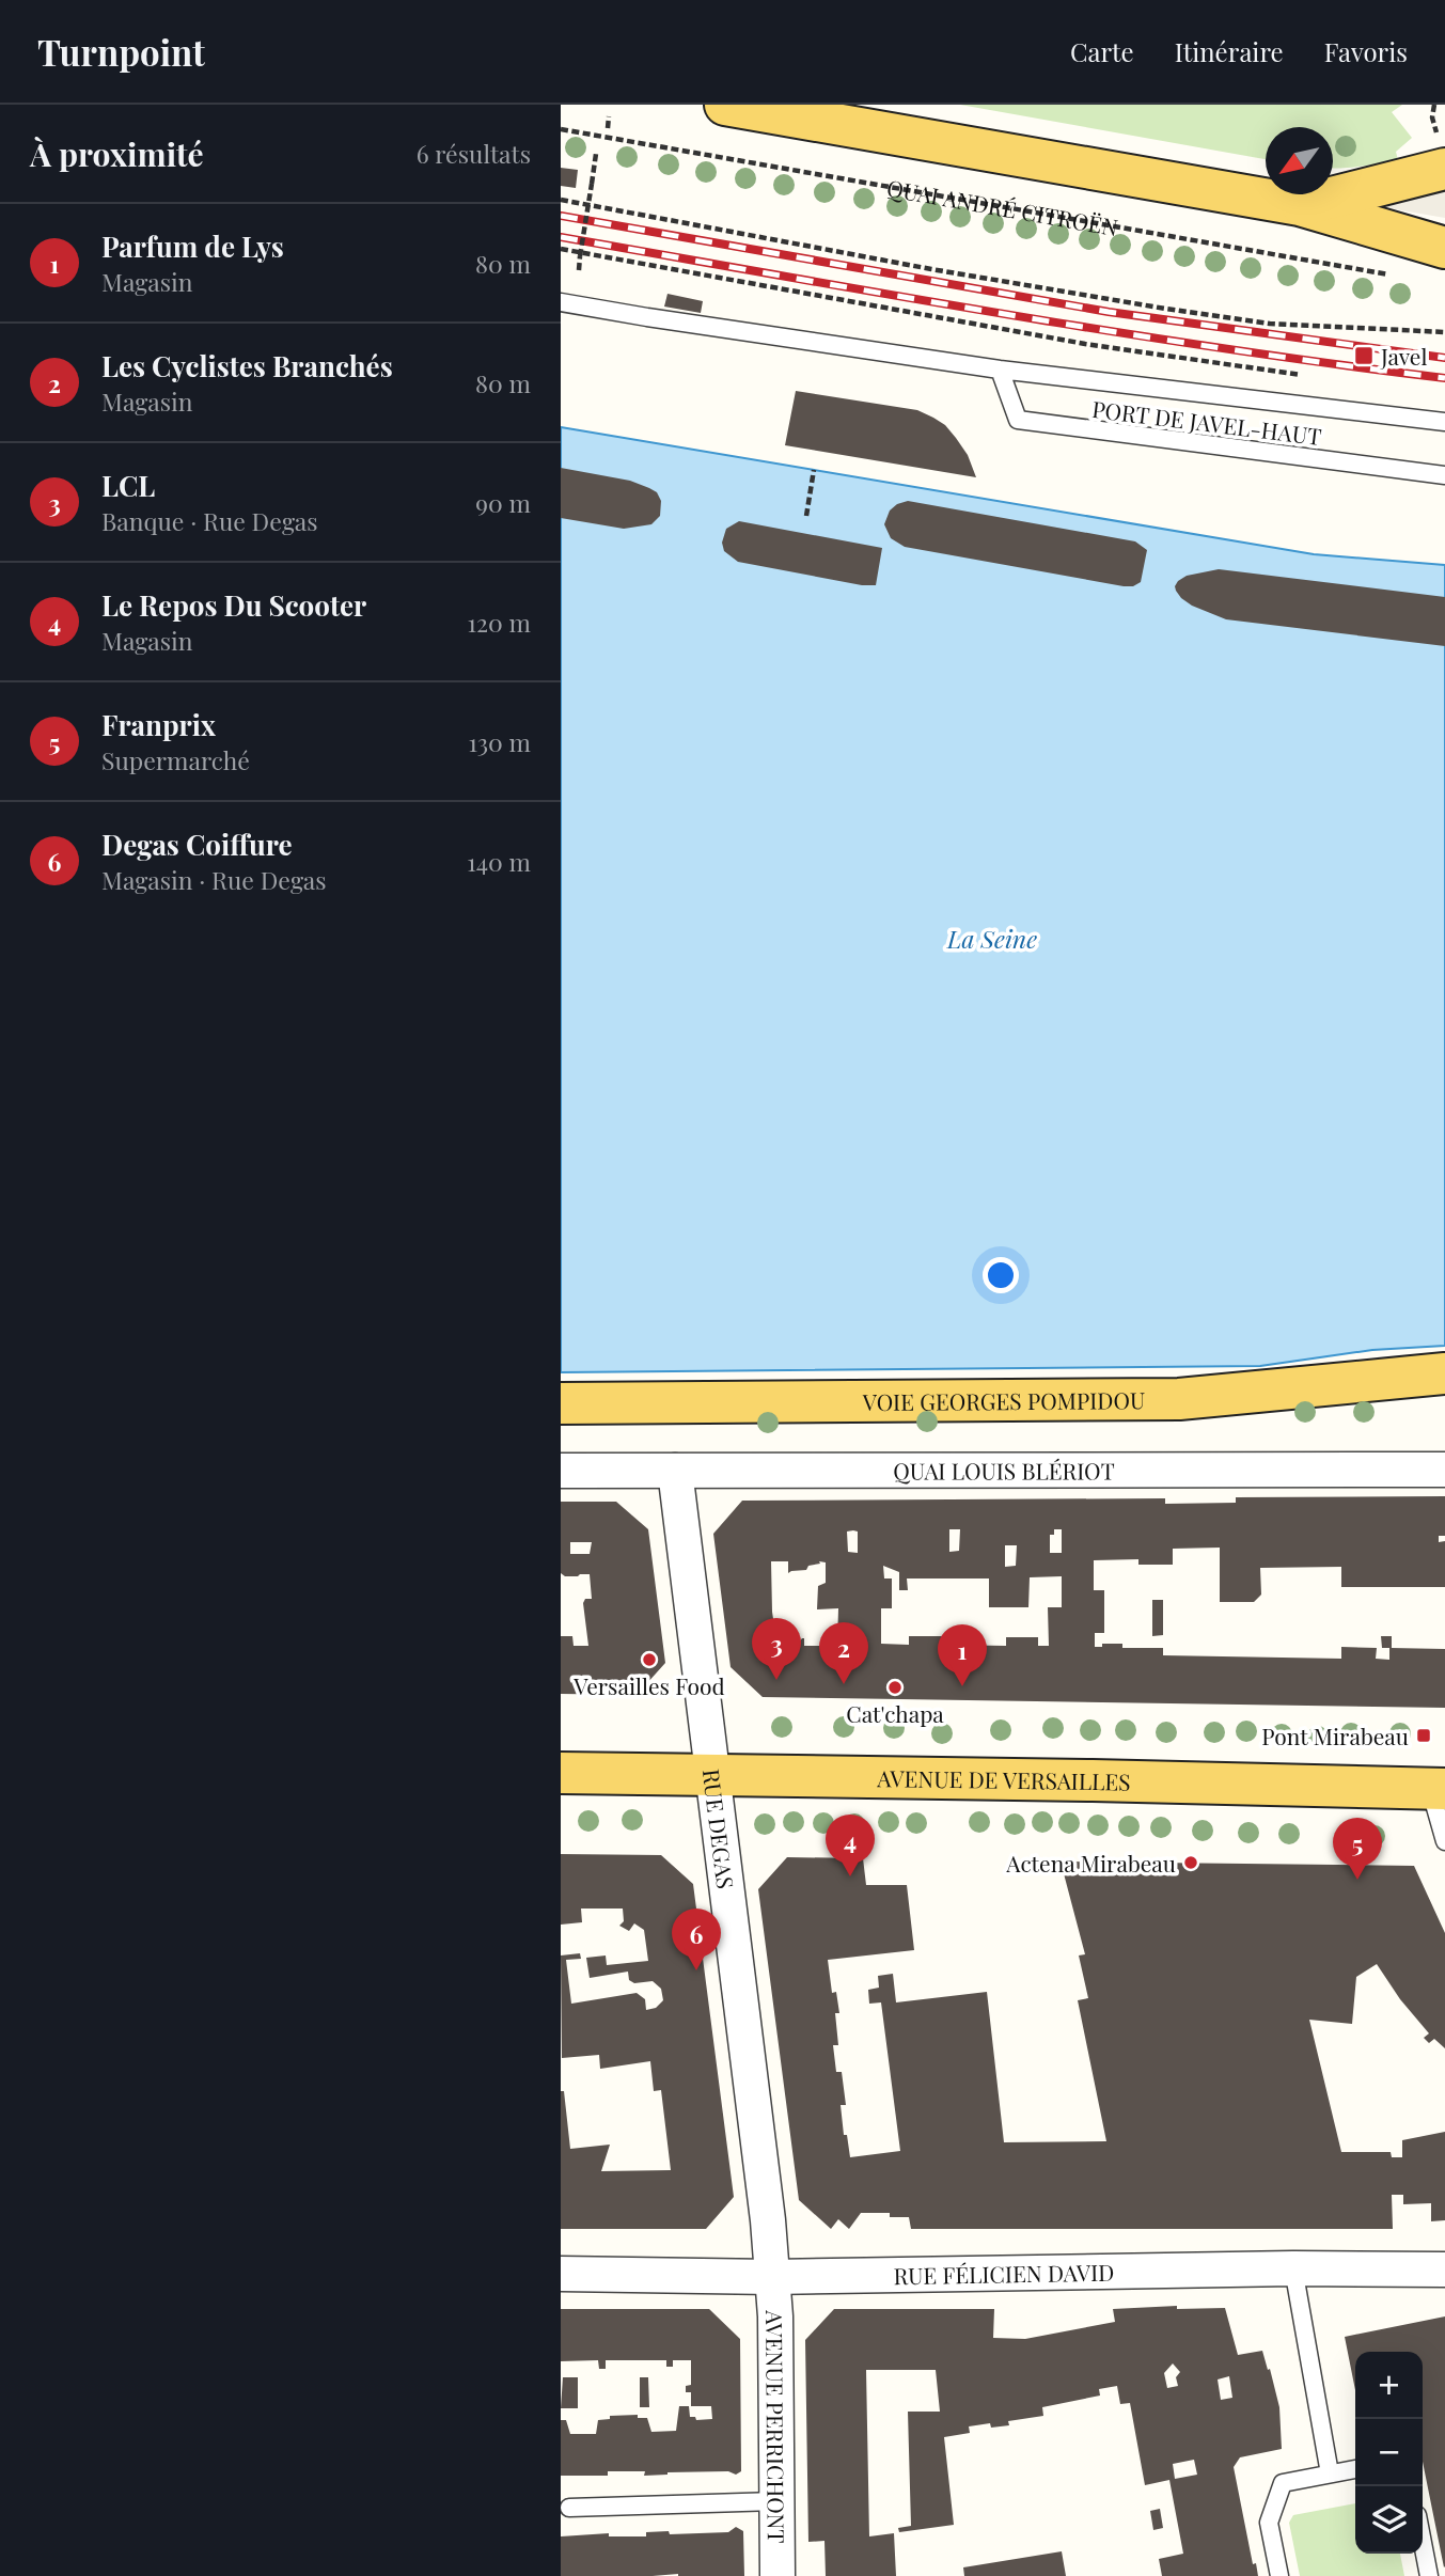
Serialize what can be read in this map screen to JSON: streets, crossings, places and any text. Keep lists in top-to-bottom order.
{
  "streets": {
    "main road": ["VOIE GEORGES POMPIDOU", "AVENUE DE VERSAILLES"],
    "street": [
      "QUAI LOUIS BLÉRIOT",
      "RUE DEGAS",
      "RUE FÉLICIEN DAVID",
      "AVENUE PERRICHONT"
    ],
    "lane": ["PORT DE JAVEL-HAUT"],
    "path": ["QUAI ANDRÉ CITROËN"]
  },
  "crossings": [
    ["QUAI LOUIS BLÉRIOT", "RUE DEGAS"],
    ["AVENUE DE VERSAILLES", "RUE DEGAS"],
    ["RUE DEGAS", "RUE FÉLICIEN DAVID"],
    ["RUE DEGAS", "AVENUE PERRICHONT"],
    ["RUE FÉLICIEN DAVID", "AVENUE PERRICHONT"]
  ],
  "water": ["La Seine"],
  "places": {
    "transit": ["Javel", "Pont Mirabeau"],
    "other": ["Versailles Food", "Cat'chapa", "Actena Mirabeau"]
  },
  "north": "bottom left",
  "page": {
    "header": "Turnpoint",
    "nav": ["Carte", "Itinéraire", "Favoris"],
    "heading": ["À proximité", "6 résultats"],
    "list": [
      {
        "mark": "1",
        "name": "Parfum de Lys",
        "note": "Magasin",
        "value": "80 m"
      },
      {
        "mark": "2",
        "name": "Les Cyclistes Branchés",
        "note": "Magasin",
        "value": "80 m"
      },
      {
        "mark": "3",
        "name": "LCL",
        "note": "Banque · Rue Degas",
        "value": "90 m"
      },
      {
        "mark": "4",
        "name": "Le Repos Du Scooter",
        "note": "Magasin",
        "value": "120 m"
      },
      {
        "mark": "5",
        "name": "Franprix",
        "note": "Supermarché",
        "value": "130 m"
      },
      {
        "mark": "6",
        "name": "Degas Coiffure",
        "note": "Magasin · Rue Degas",
        "value": "140 m"
      }
    ],
    "pins": [
      "3",
      "2",
      "1",
      "4",
      "5",
      "6"
    ],
    "map_buttons": ["+", "−"]
  }
}
